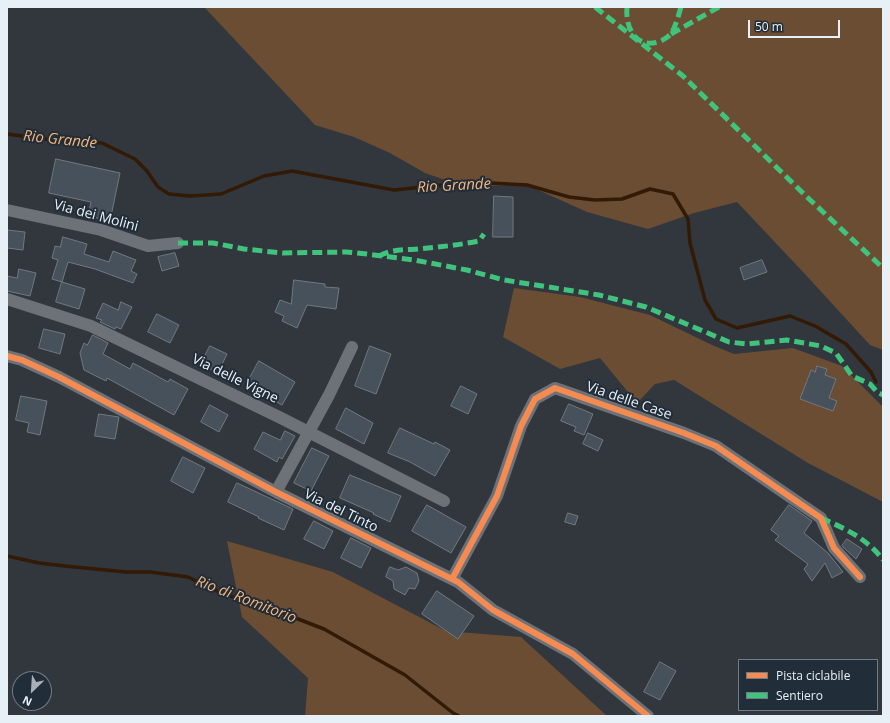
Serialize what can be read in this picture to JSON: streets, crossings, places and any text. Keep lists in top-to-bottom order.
{
  "streets": {
    "street": [
      "Via dei Molini",
      "Via delle Vigne",
      "Via delle Case",
      "Via del Tinto"
    ]
  },
  "crossings": [
    ["Via delle Case", "Via del Tinto"]
  ],
  "water": ["Rio Grande", "Rio di Romitorio"],
  "legend": ["Pista ciclabile", "Sentiero"],
  "scale_bar": "50 m",
  "north": "bottom left"
}
